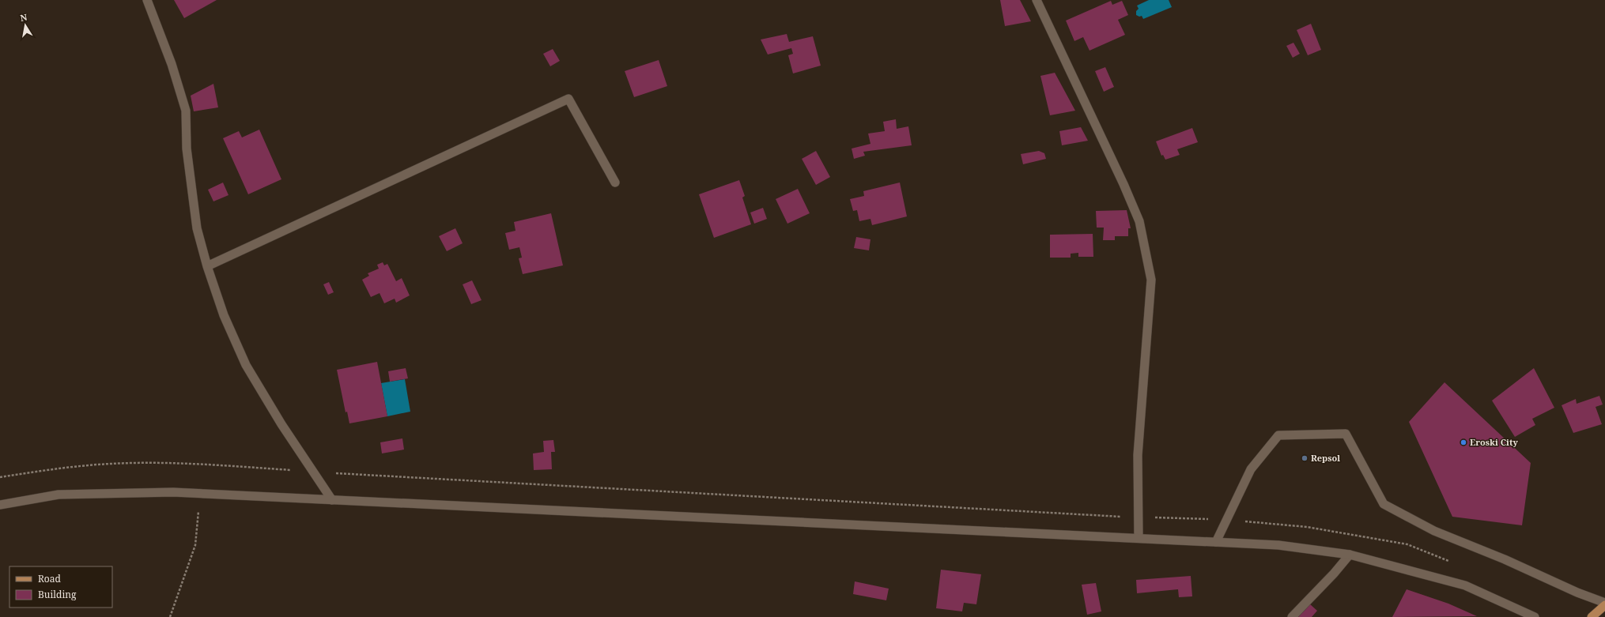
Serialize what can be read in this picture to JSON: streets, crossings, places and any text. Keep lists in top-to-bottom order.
{
  "places": ["Eroski City", "Repsol"],
  "legend": ["Road", "Building"],
  "north": "top"
}
